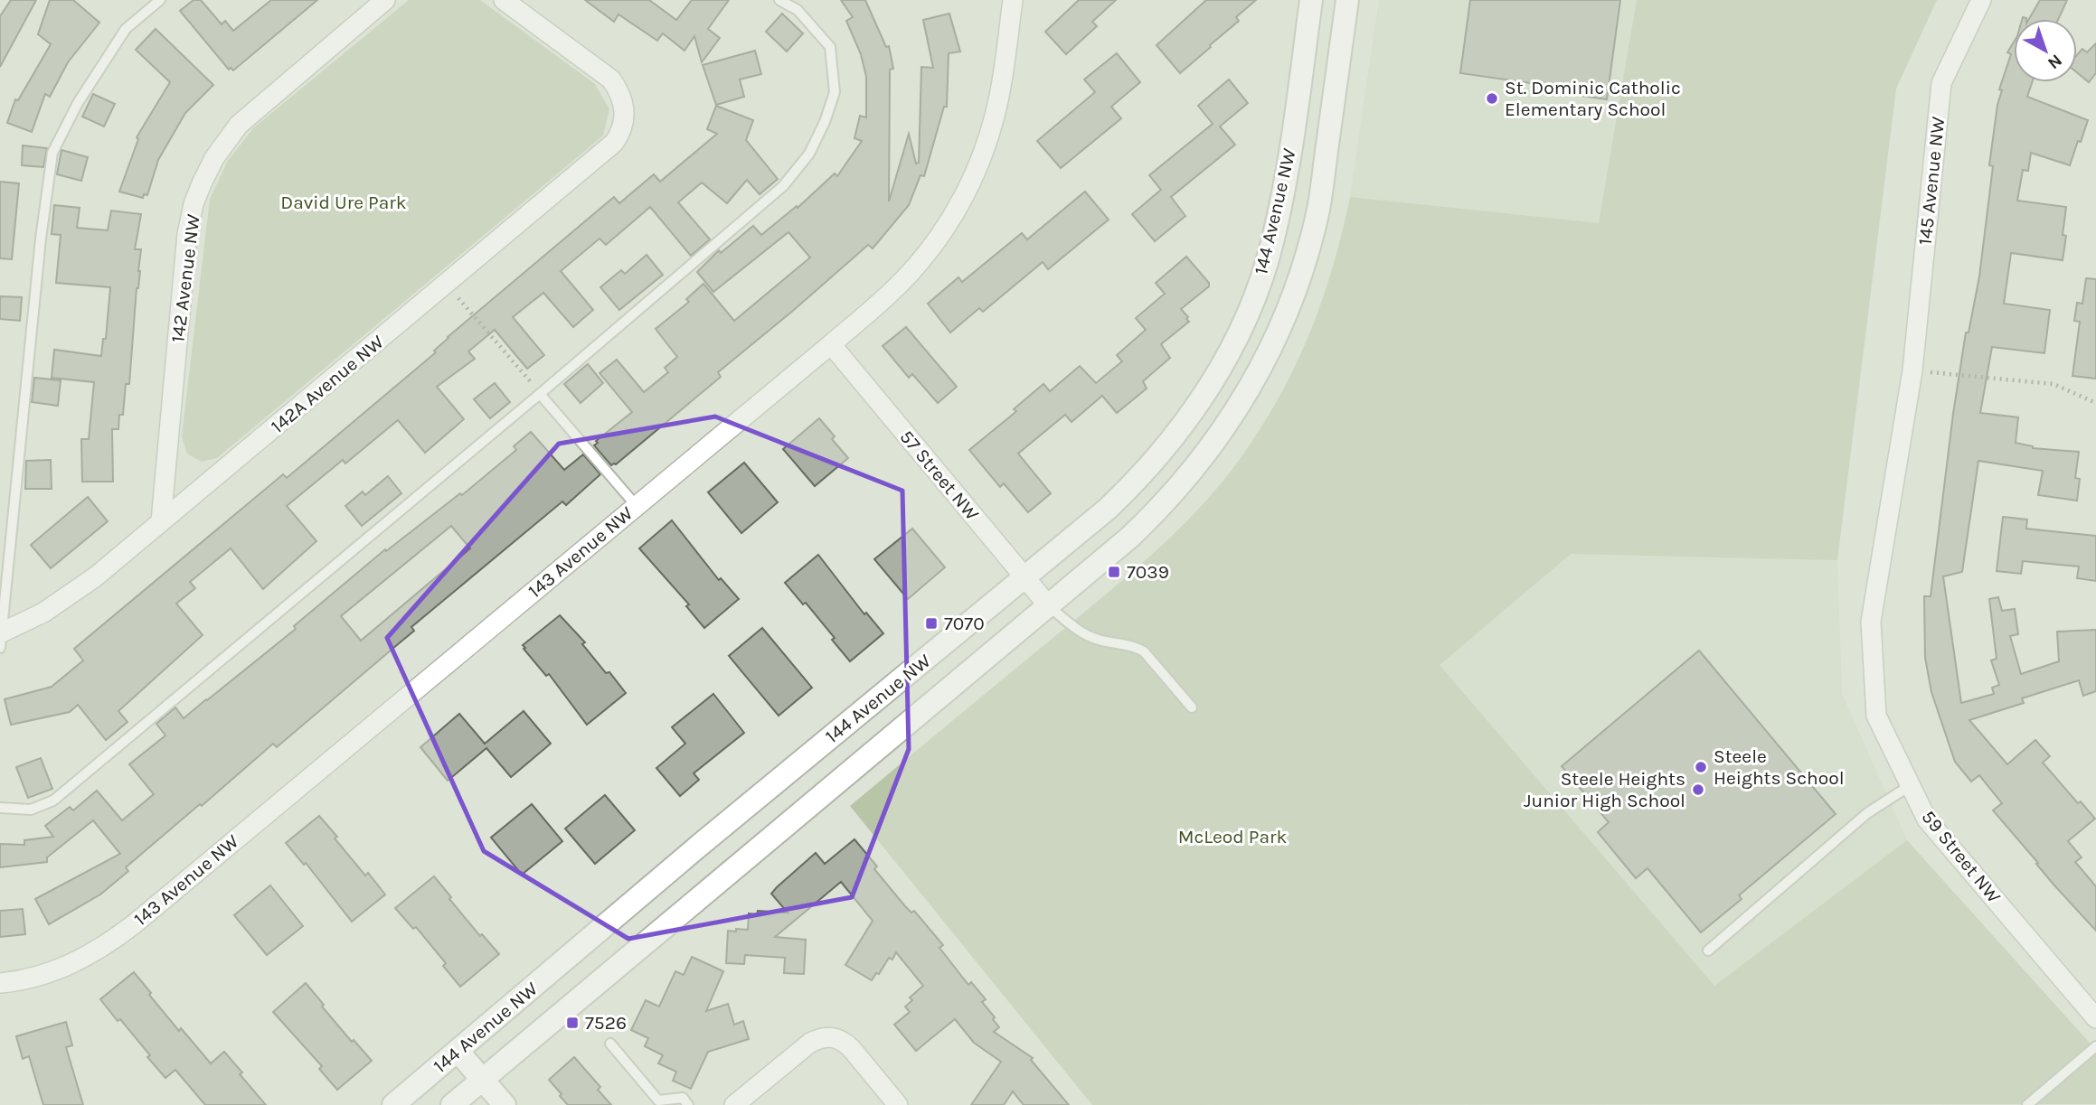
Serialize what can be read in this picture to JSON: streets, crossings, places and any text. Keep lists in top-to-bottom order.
{
  "streets": {
    "street": [
      "145 Avenue NW",
      "144 Avenue NW",
      "142 Avenue NW",
      "142A Avenue NW",
      "57 Street NW",
      "143 Avenue NW",
      "59 Street NW"
    ]
  },
  "crossings": [
    ["145 Avenue NW", "59 Street NW"],
    ["144 Avenue NW", "57 Street NW"],
    ["142 Avenue NW", "142A Avenue NW"],
    ["57 Street NW", "143 Avenue NW"]
  ],
  "parks": ["David Ure Park", "McLeod Park"],
  "places": {
    "other": ["St. Dominic Catholic Elementary School", "Steele Heights School", "Steele Heights Junior High School"],
    "transit": ["7039", "7070", "7526"]
  },
  "north": "bottom right"
}
